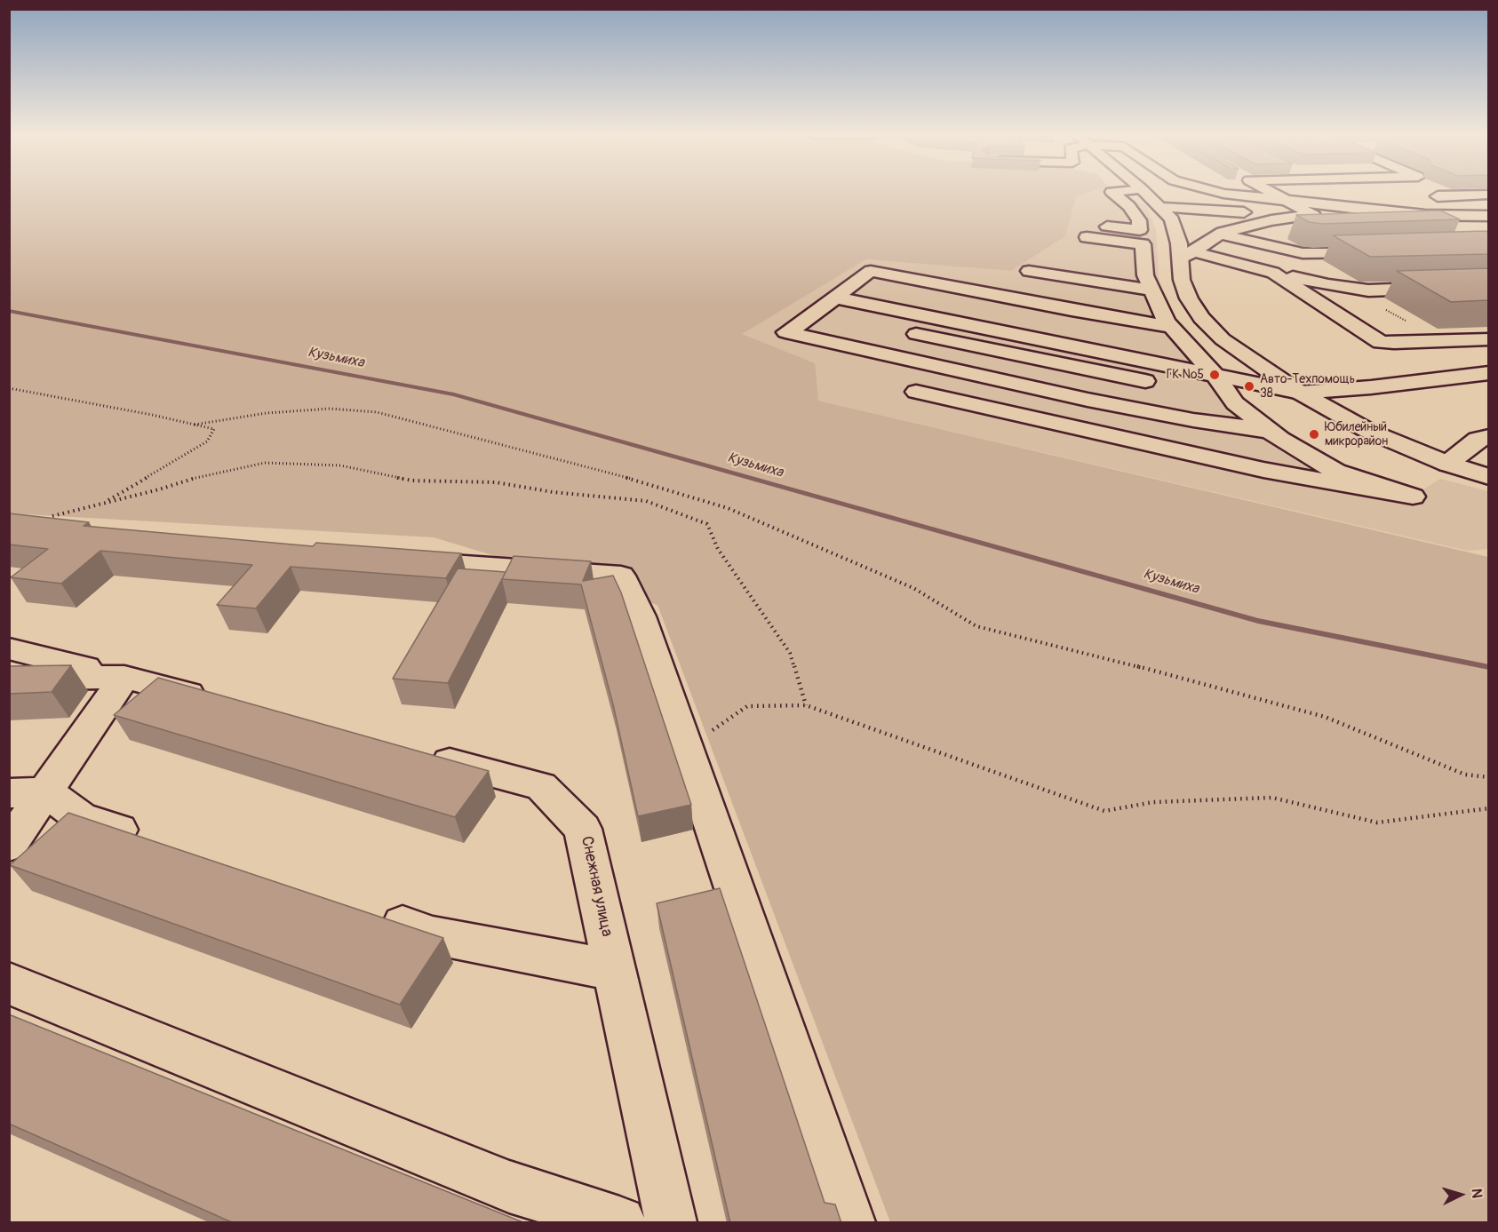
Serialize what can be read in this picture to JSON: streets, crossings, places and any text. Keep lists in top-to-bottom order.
{
  "streets": {
    "street": ["Снежная улица"]
  },
  "water": ["Кузьмиха"],
  "places": ["ГК №5", "Авто-Техпомощь 38", "Юбилейный микрорайон"],
  "north": "right"
}
